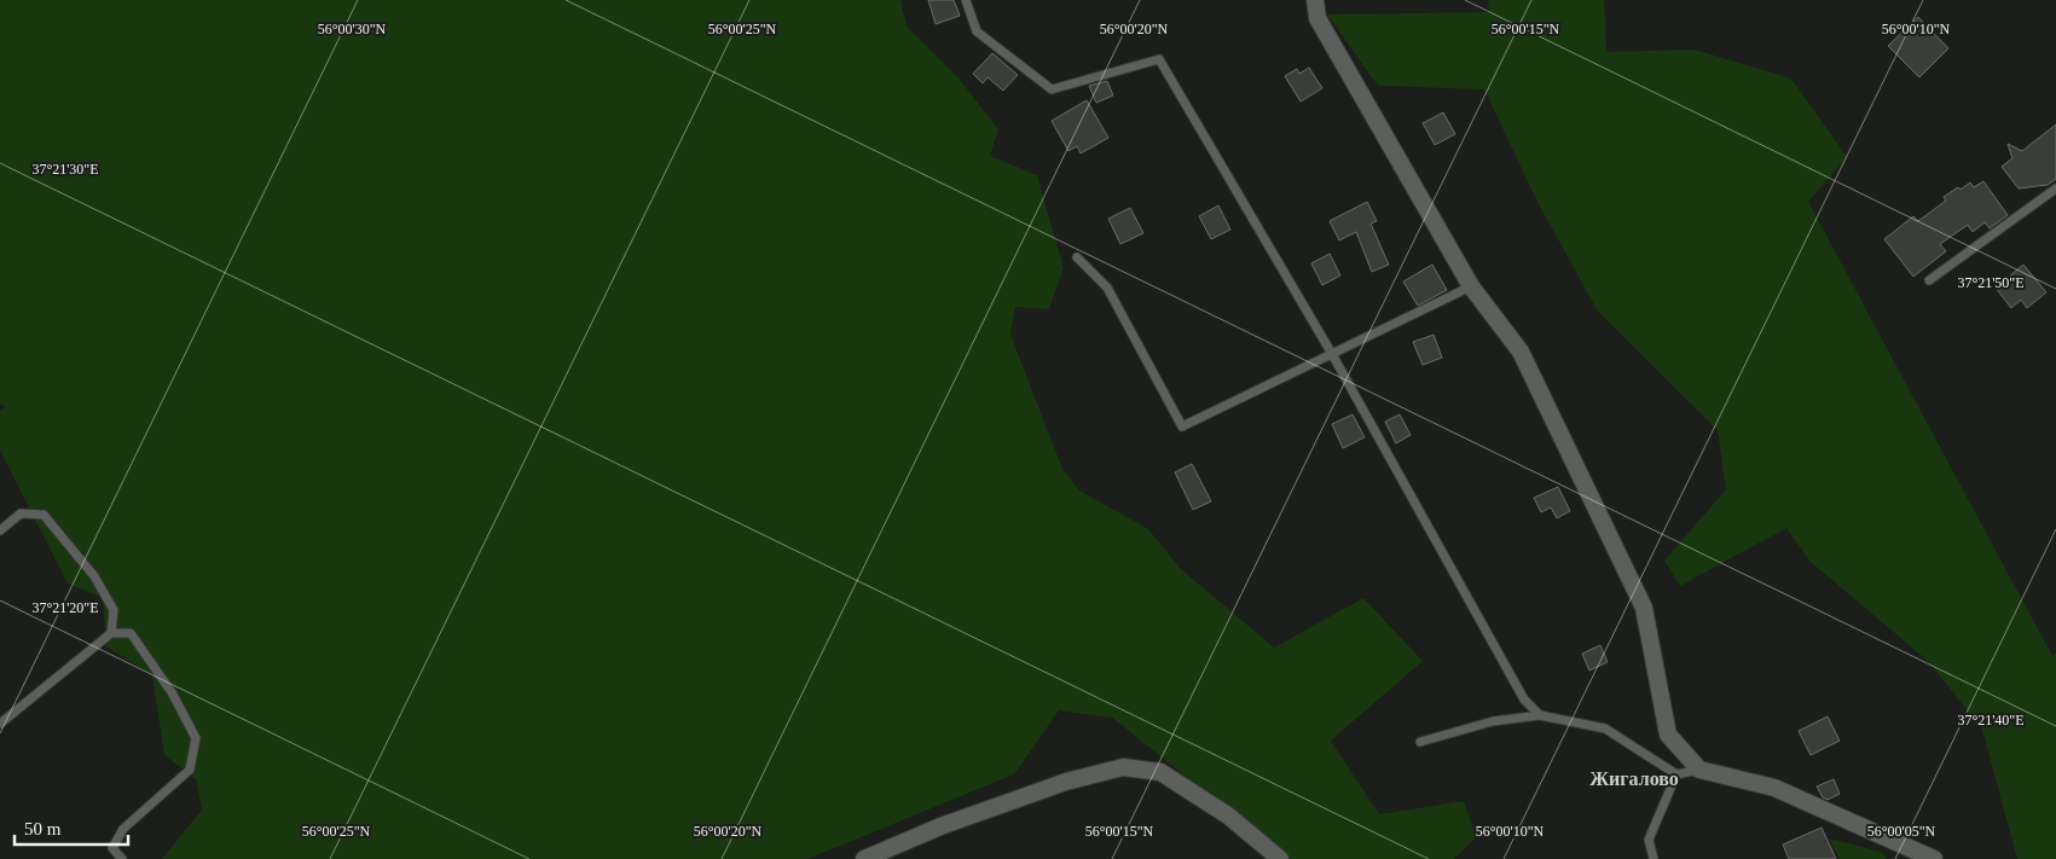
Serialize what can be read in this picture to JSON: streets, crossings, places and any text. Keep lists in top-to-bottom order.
{
  "districts": ["Жигалово"],
  "scale_bar": "50 m",
  "coordinates": [
    "56°00'30\"N",
    "56°00'25\"N",
    "56°00'20\"N",
    "56°00'15\"N",
    "56°00'10\"N",
    "37°21'30\"E",
    "37°21'50\"E",
    "37°21'20\"E",
    "37°21'40\"E",
    "56°00'05\"N"
  ]
}
